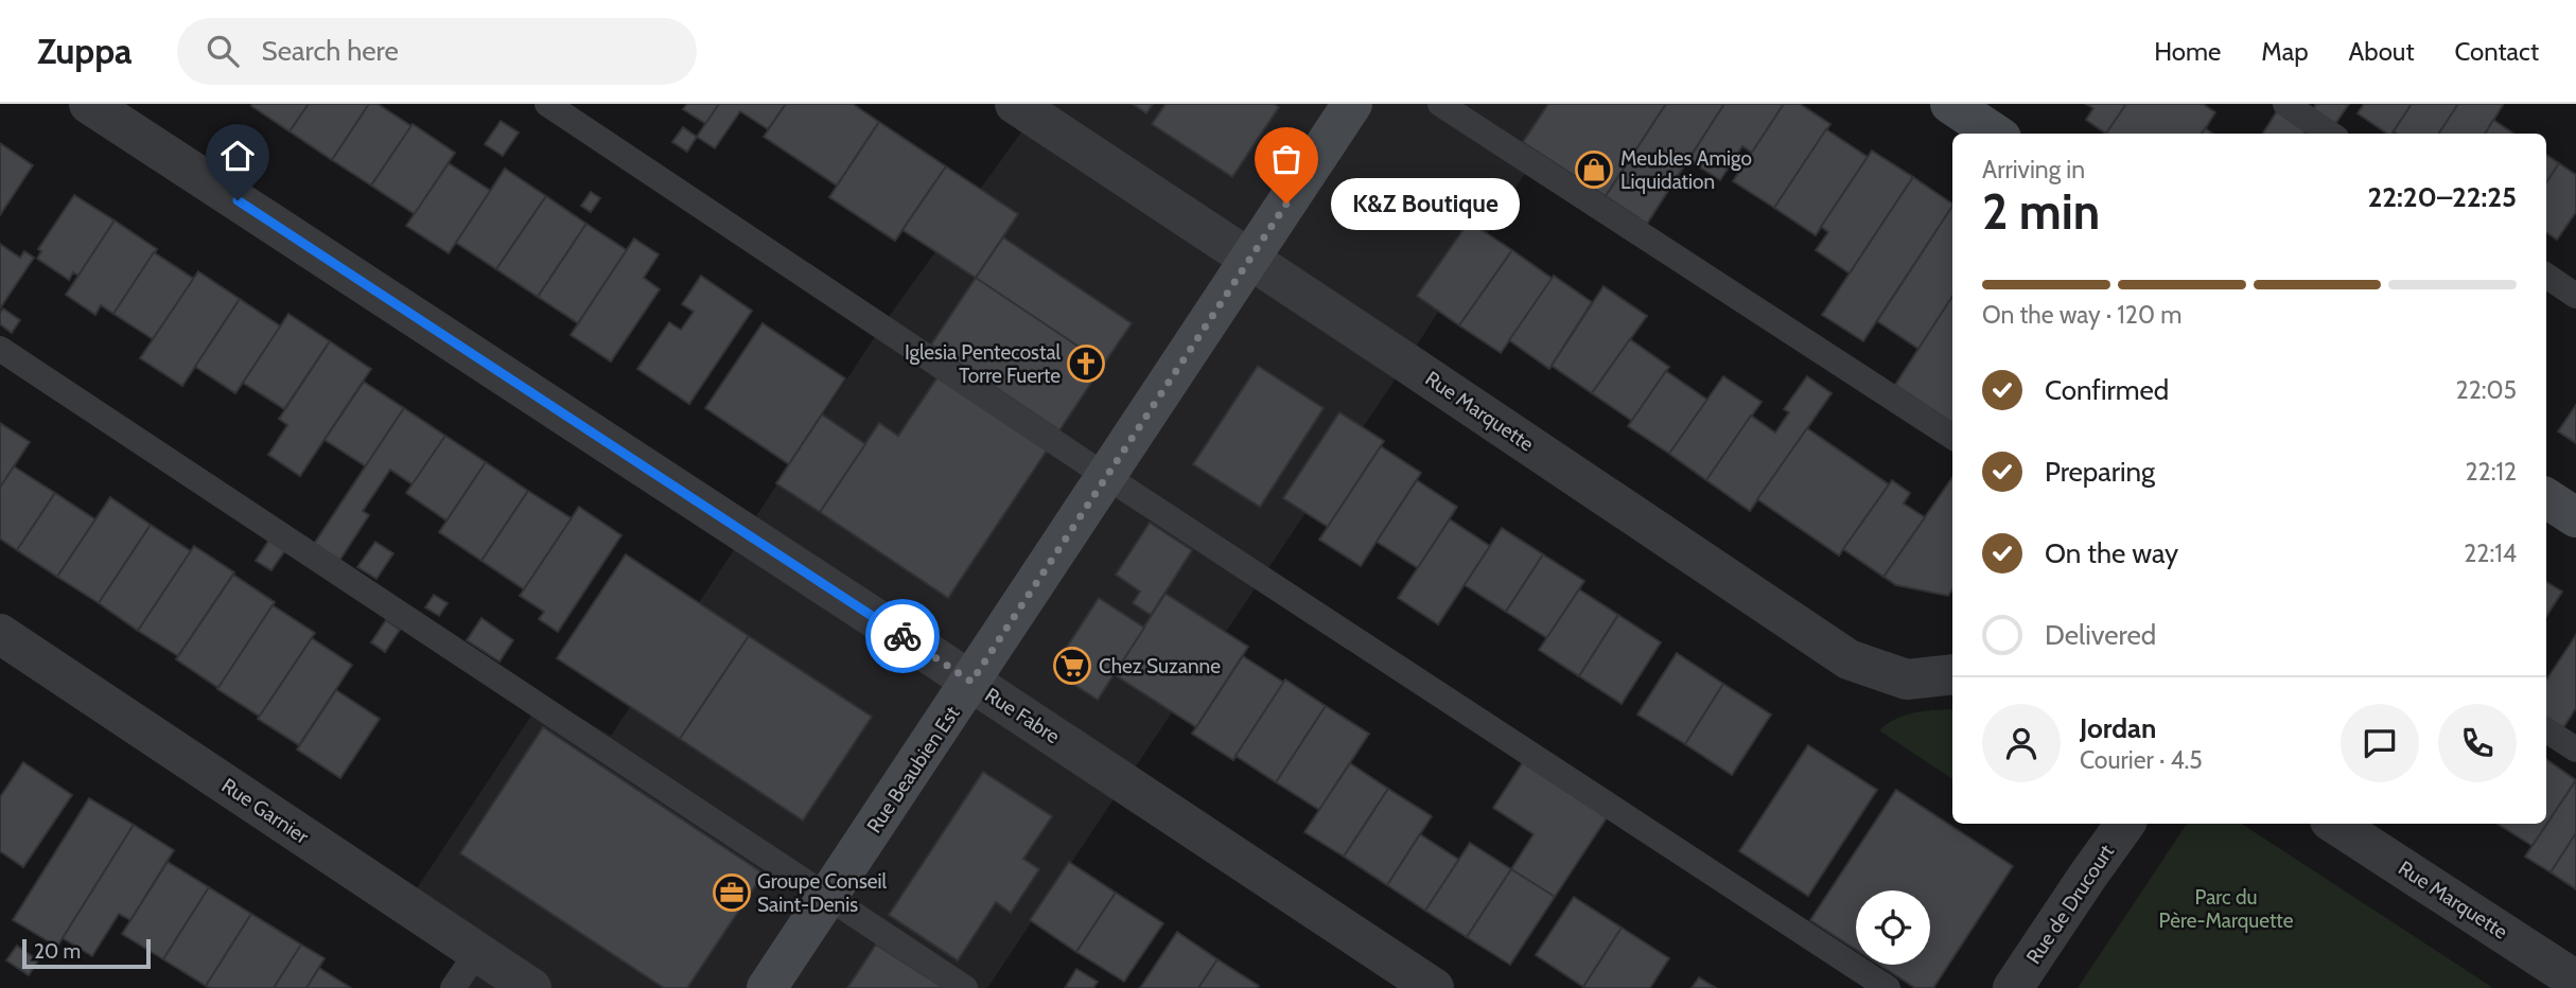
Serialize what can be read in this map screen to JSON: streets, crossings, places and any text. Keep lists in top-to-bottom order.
{
  "streets": {
    "street": [
      "Rue Marquette",
      "Rue Fabre",
      "Rue Beaubien Est",
      "Rue Garnier",
      "Rue de Drucourt"
    ]
  },
  "crossings": [
    ["Rue Marquette", "Rue Beaubien Est"],
    ["Rue Fabre", "Rue Beaubien Est"]
  ],
  "parks": ["Parc du Père-Marquette"],
  "places": {
    "shop": ["Meubles Amigo Liquidation"],
    "other": ["K&Z Boutique"],
    "church": ["Iglesia Pentecostal Torre Fuerte"],
    "supermarket": ["Chez Suzanne"],
    "office": ["Groupe Conseil Saint-Denis"]
  },
  "scale_bar": "20 m",
  "page": {
    "header": "Zuppa",
    "search": "Search here",
    "nav": [
      "Home",
      "Map",
      "About",
      "Contact"
    ],
    "heading": ["2 min", "Arriving in", "22:20–22:25"],
    "panel": ["Jordan", "Courier · 4.5"],
    "bubble": "K&Z Boutique",
    "bar": "On the way · 120 m",
    "list": [
      ["Confirmed", "22:05"],
      ["Preparing", "22:12"],
      ["On the way", "22:14"],
      "Delivered"
    ],
    "scale": "20 m"
  }
}
